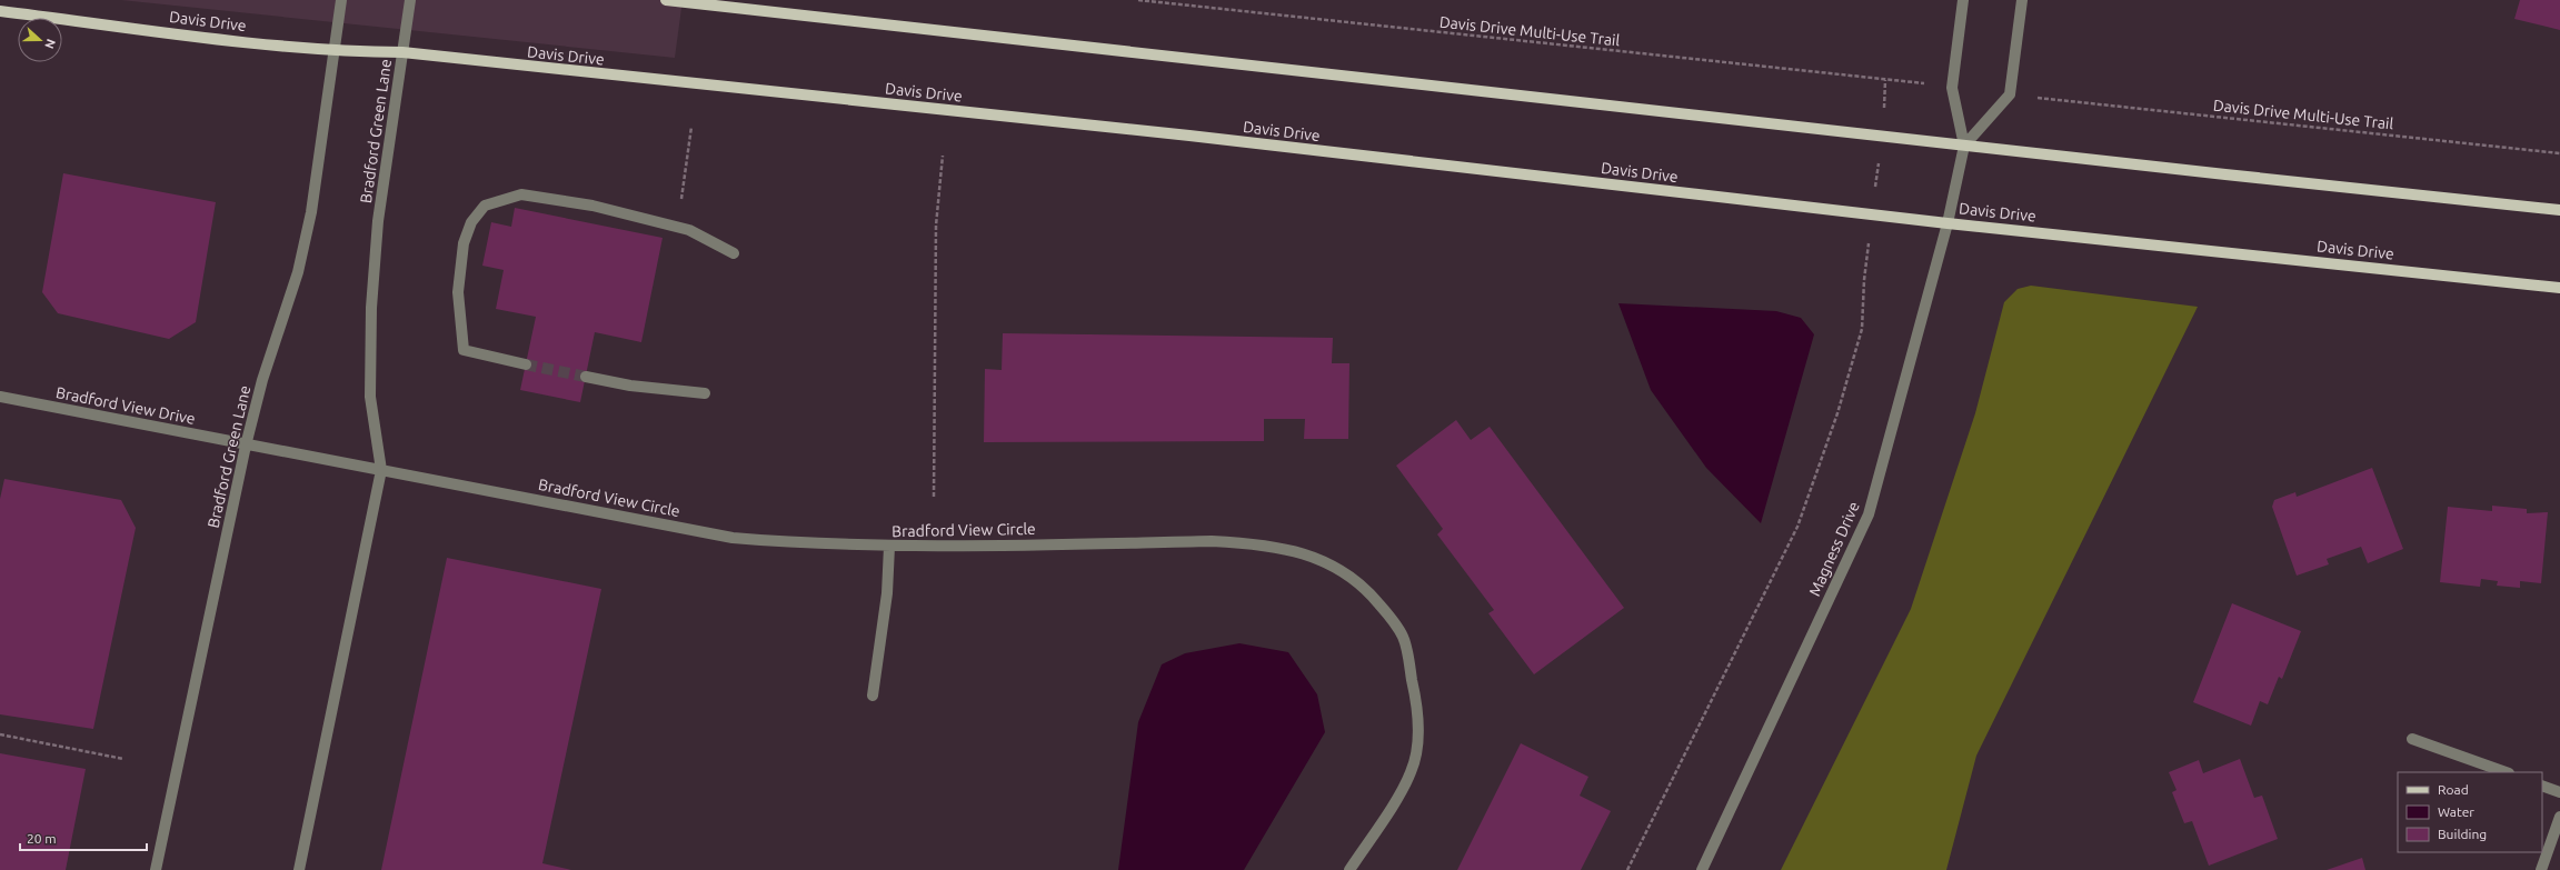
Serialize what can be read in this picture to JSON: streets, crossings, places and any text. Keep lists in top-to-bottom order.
{
  "streets": {
    "main road": ["Davis Drive"],
    "street": [
      "Bradford Green Lane",
      "Bradford View Drive",
      "Bradford View Circle",
      "Magness Drive"
    ],
    "path": ["Davis Drive Multi-Use Trail"]
  },
  "crossings": [
    ["Davis Drive", "Bradford Green Lane"],
    ["Davis Drive", "Magness Drive"],
    ["Bradford Green Lane", "Bradford View Drive"],
    ["Bradford Green Lane", "Bradford View Circle"],
    ["Bradford View Drive", "Bradford View Circle"]
  ],
  "legend": ["Road", "Water", "Building"],
  "scale_bar": "20 m",
  "north": "right"
}
